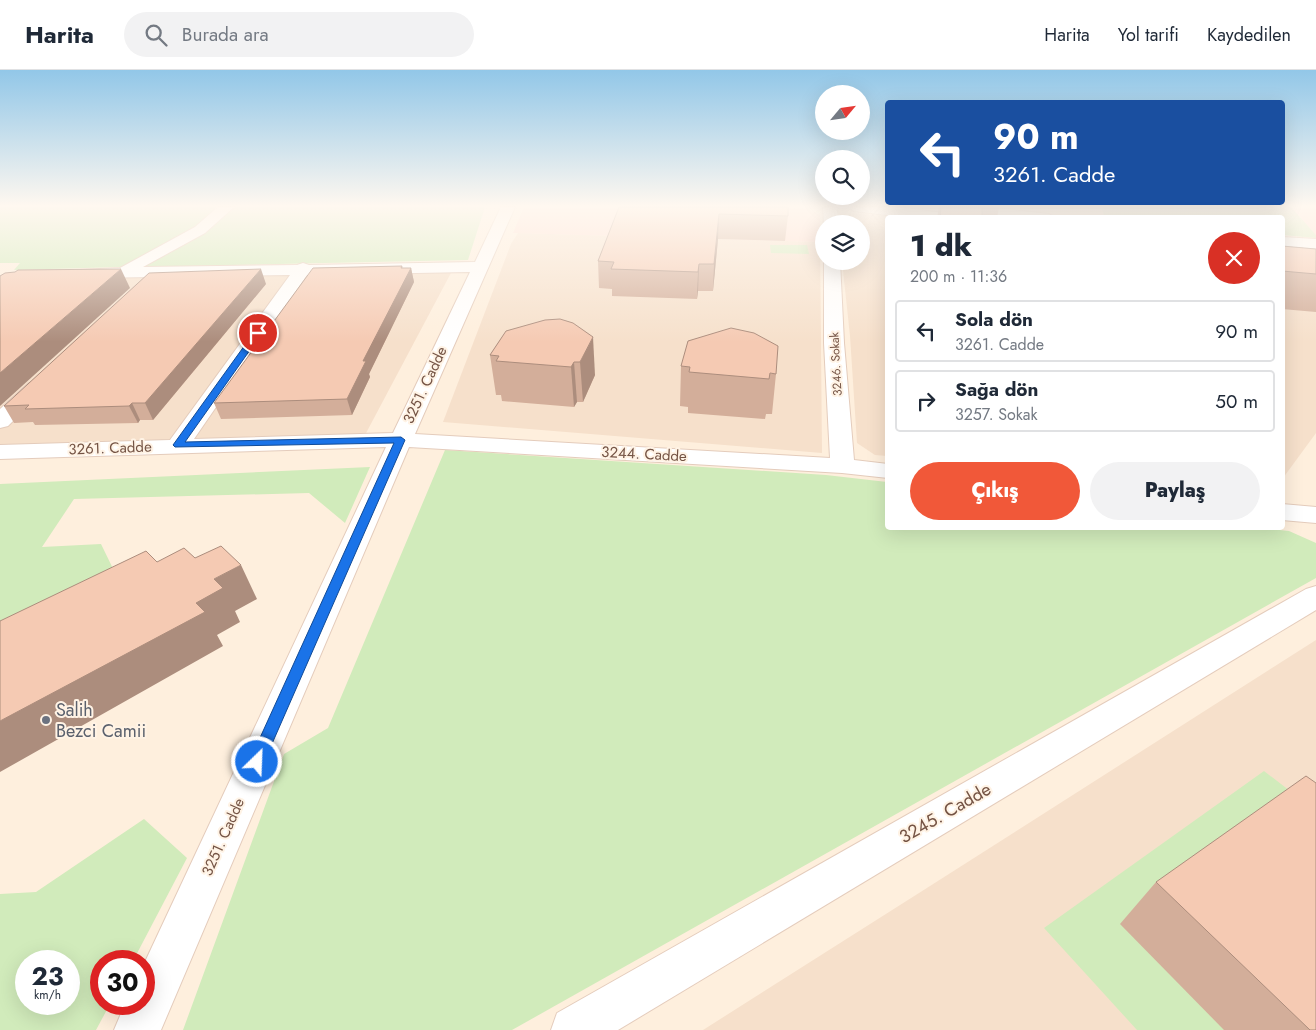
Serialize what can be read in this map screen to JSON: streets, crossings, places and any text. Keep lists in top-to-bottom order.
{
  "streets": {
    "street": [
      "3246. Sokak",
      "3251. Cadde",
      "3261. Cadde",
      "3244. Cadde",
      "3245. Cadde"
    ]
  },
  "crossings": [
    ["3246. Sokak", "3244. Cadde"],
    ["3251. Cadde", "3261. Cadde"],
    ["3251. Cadde", "3244. Cadde"],
    ["3261. Cadde", "3244. Cadde"]
  ],
  "places": ["Salih Bezci Camii"],
  "north": "top right",
  "page": {
    "header": "Harita",
    "search": "Burada ara",
    "nav": ["Harita", "Yol tarifi", "Kaydedilen"],
    "turn": ["90 m", "3261. Cadde"],
    "heading": ["1 dk", "200 m · 11:36"],
    "list": [
      {
        "name": "Sola dön",
        "note": "3261. Cadde",
        "value": "90 m"
      },
      {
        "name": "Sağa dön",
        "note": "3257. Sokak",
        "value": "50 m"
      }
    ],
    "buttons": ["Çıkış", "Paylaş"],
    "speed": "23 km/h",
    "limit": "30"
  }
}
